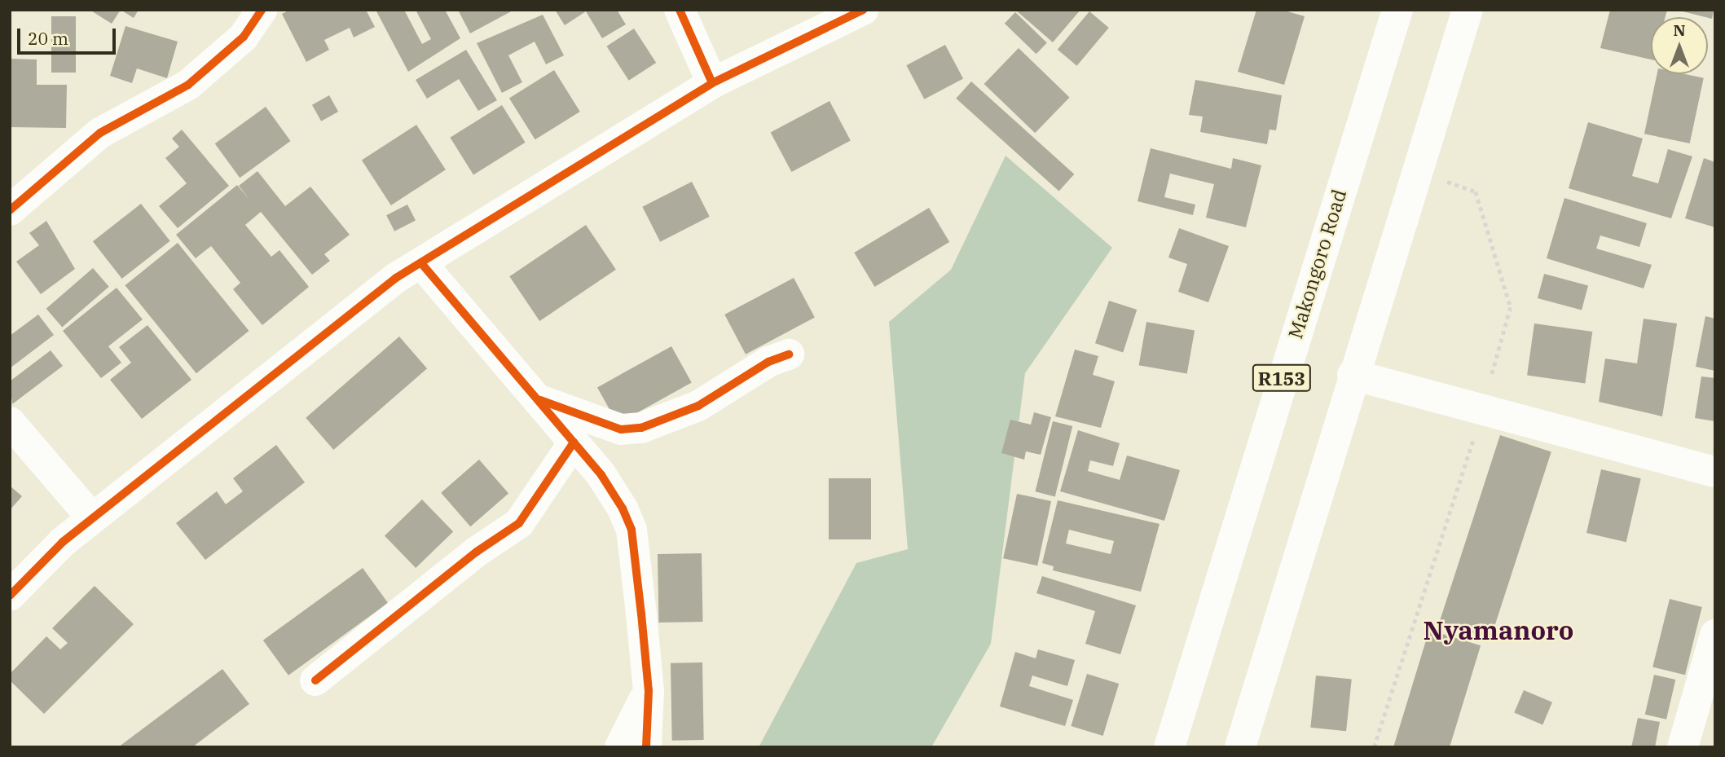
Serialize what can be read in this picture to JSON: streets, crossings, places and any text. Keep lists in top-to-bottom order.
{
  "streets": {
    "street": ["Makongoro Road", "R153"]
  },
  "districts": ["Nyamanoro"],
  "scale_bar": "20 m",
  "north": "top"
}
